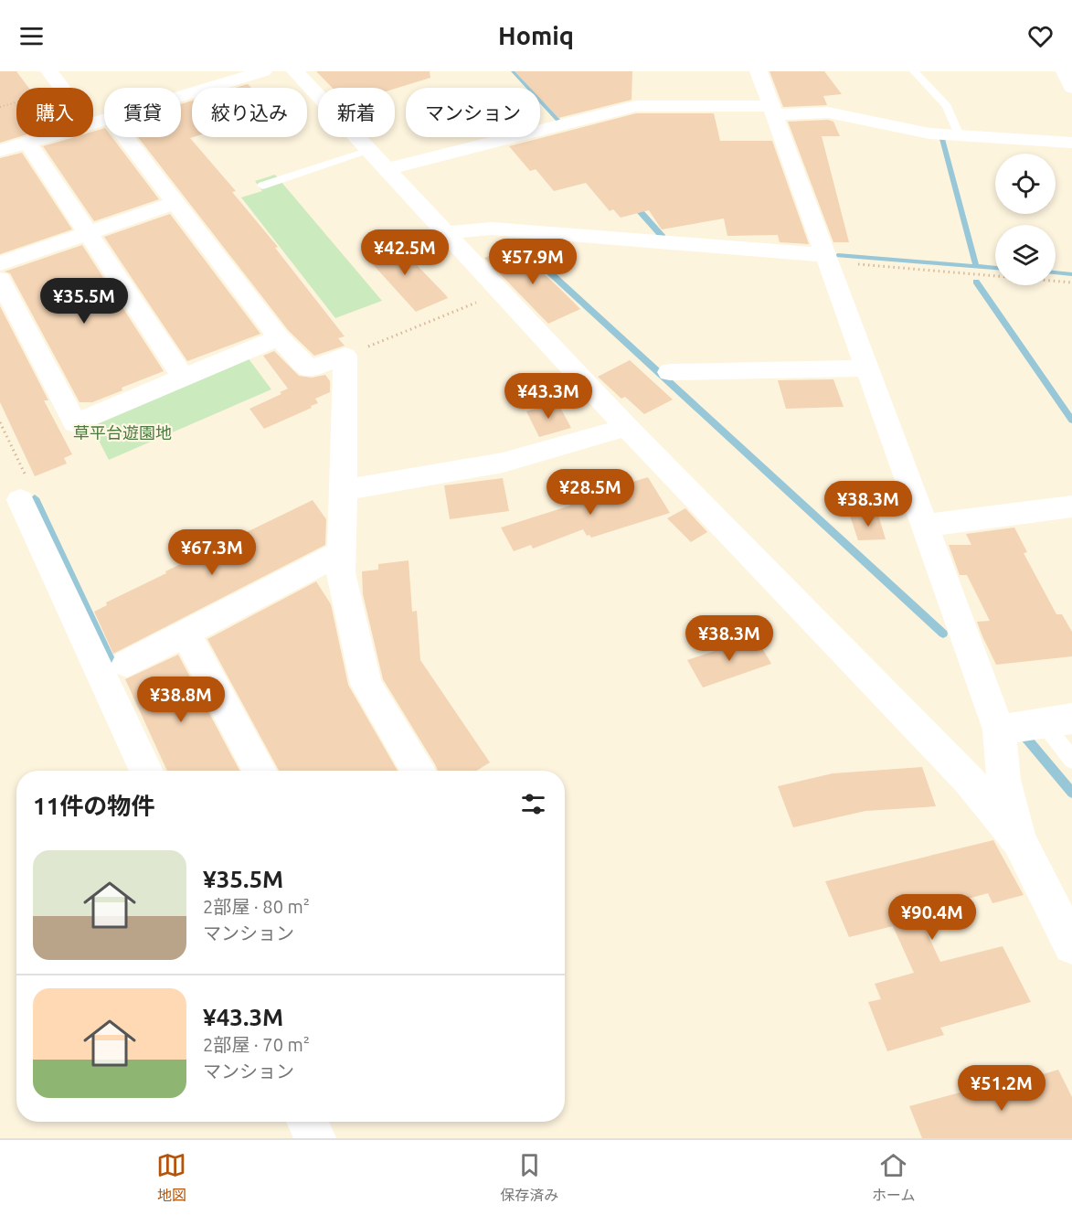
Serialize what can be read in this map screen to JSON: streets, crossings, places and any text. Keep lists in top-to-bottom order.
{
  "parks": ["草平台遊園地"],
  "page": {
    "header": "Homiq",
    "chip": [
      "購入",
      "賃貸",
      "絞り込み",
      "新着",
      "マンション"
    ],
    "price": [
      "¥42.5M",
      "¥57.9M",
      "¥35.5M",
      "¥43.3M",
      "¥28.5M",
      "¥38.3M",
      "¥67.3M",
      "¥38.3M",
      "¥38.8M",
      "¥90.4M",
      "¥51.2M"
    ],
    "heading": "11件の物件",
    "list": [
      {
        "name": "¥35.5M",
        "note": "2部屋 · 80 m² · マンション"
      },
      {
        "name": "¥43.3M",
        "note": "2部屋 · 70 m² · マンション"
      }
    ],
    "tabs": ["地図", "保存済み", "ホーム"]
  }
}
